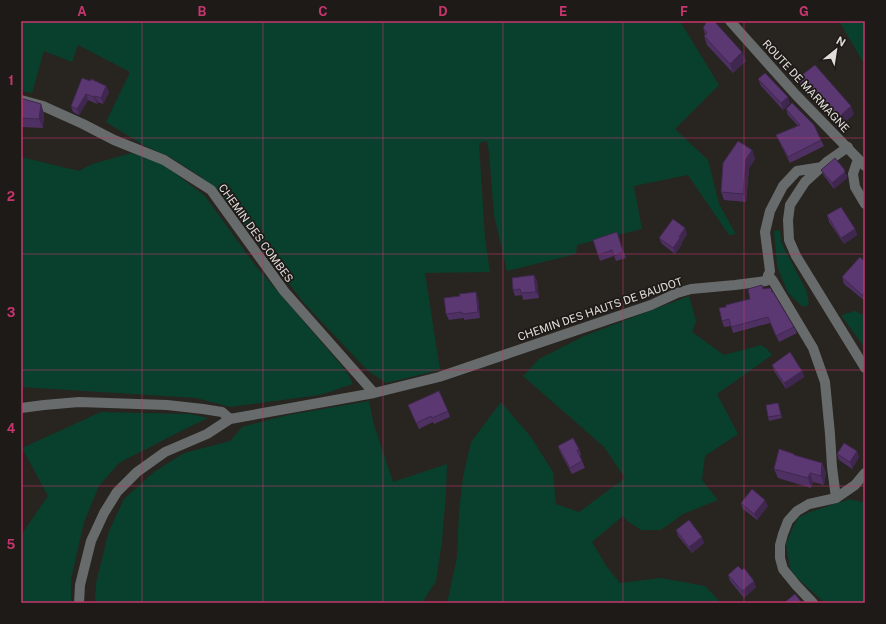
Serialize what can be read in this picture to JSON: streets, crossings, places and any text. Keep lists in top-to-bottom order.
{
  "streets": {
    "street": ["ROUTE DE MARMAGNE", "CHEMIN DES COMBES", "CHEMIN DES HAUTS DE BAUDOT"]
  },
  "crossings": [
    ["CHEMIN DES COMBES", "CHEMIN DES HAUTS DE BAUDOT"]
  ],
  "north": "top right",
  "grid": {
    "columns": [
      "A",
      "B",
      "C",
      "D",
      "E",
      "F",
      "G"
    ],
    "rows": [
      "1",
      "2",
      "3",
      "4",
      "5"
    ]
  }
}
